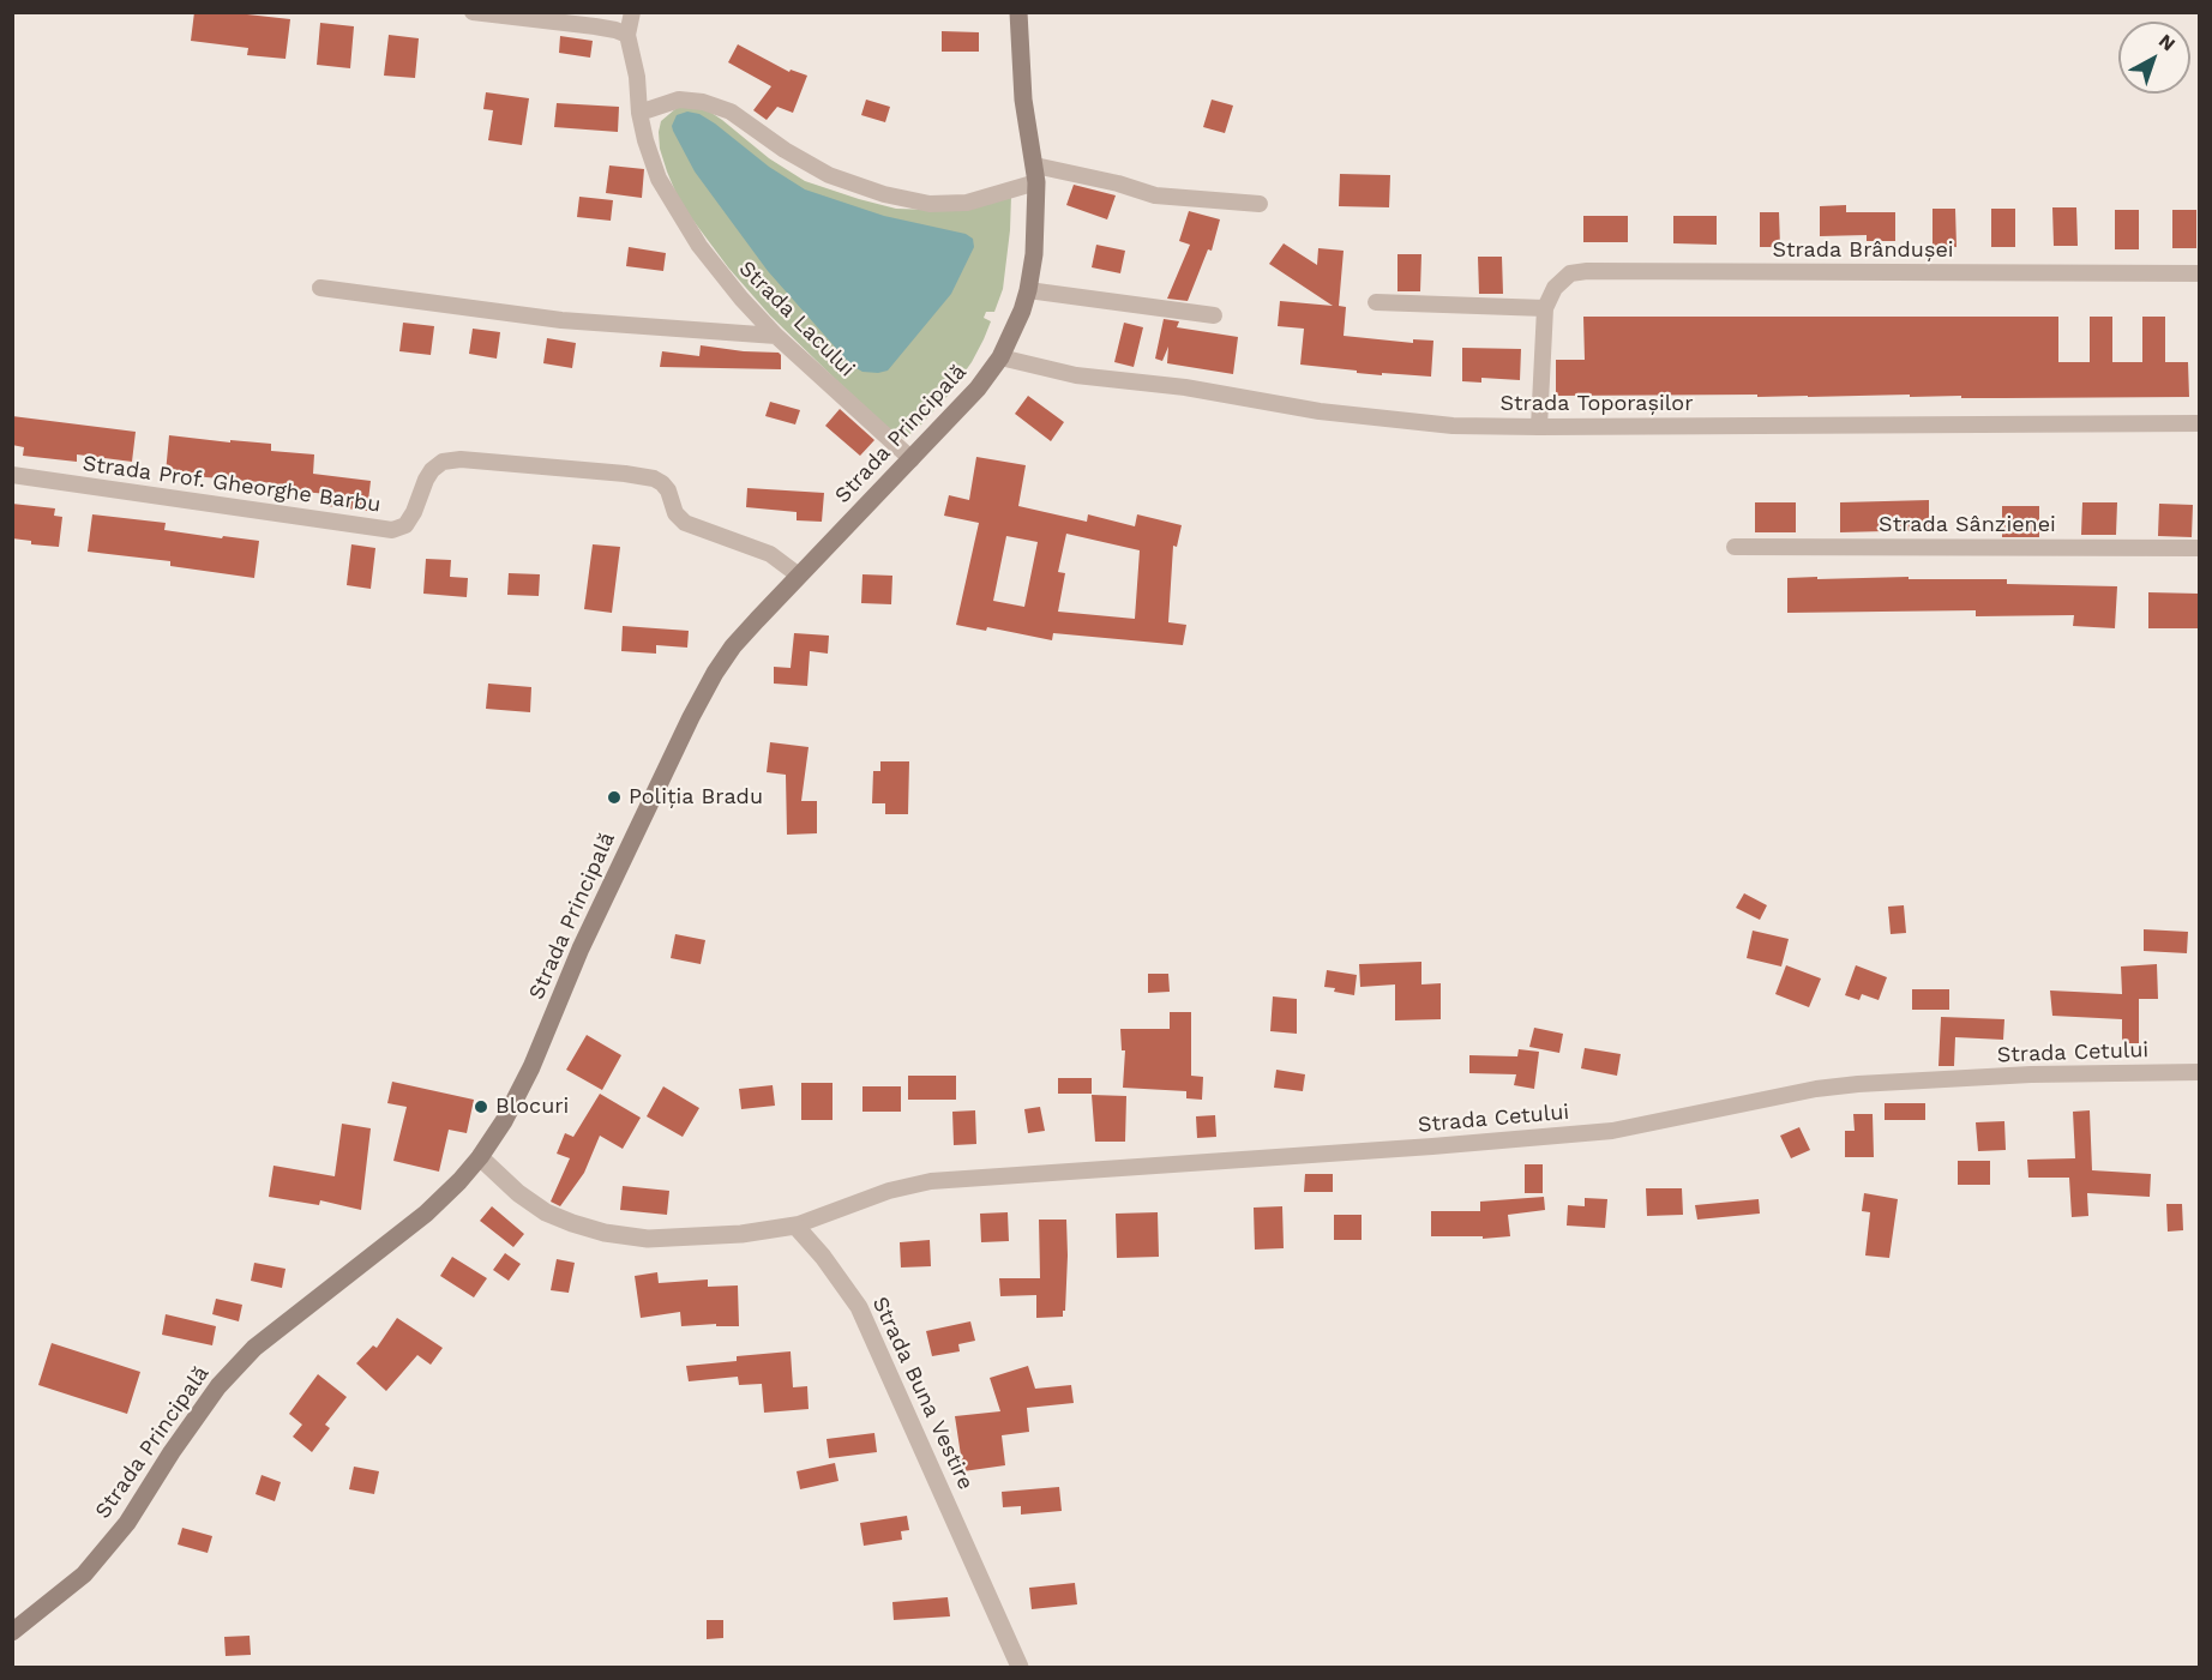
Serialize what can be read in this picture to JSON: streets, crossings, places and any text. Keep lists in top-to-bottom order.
{
  "streets": {
    "main road": ["Strada Principală"],
    "street": [
      "Strada Brândușei",
      "Strada Lacului",
      "Strada Toporașilor",
      "Strada Prof. Gheorghe Barbu",
      "Strada Sânzienei",
      "Strada Cetului",
      "Strada Buna Vestire"
    ]
  },
  "crossings": [
    ["Strada Brândușei", "Strada Toporașilor"],
    ["Strada Lacului", "Strada Principală"],
    ["Strada Toporașilor", "Strada Principală"],
    ["Strada Principală", "Strada Prof. Gheorghe Barbu"],
    ["Strada Cetului", "Strada Buna Vestire"]
  ],
  "places": ["Poliția Bradu", "Blocuri"],
  "north": "top right"
}
